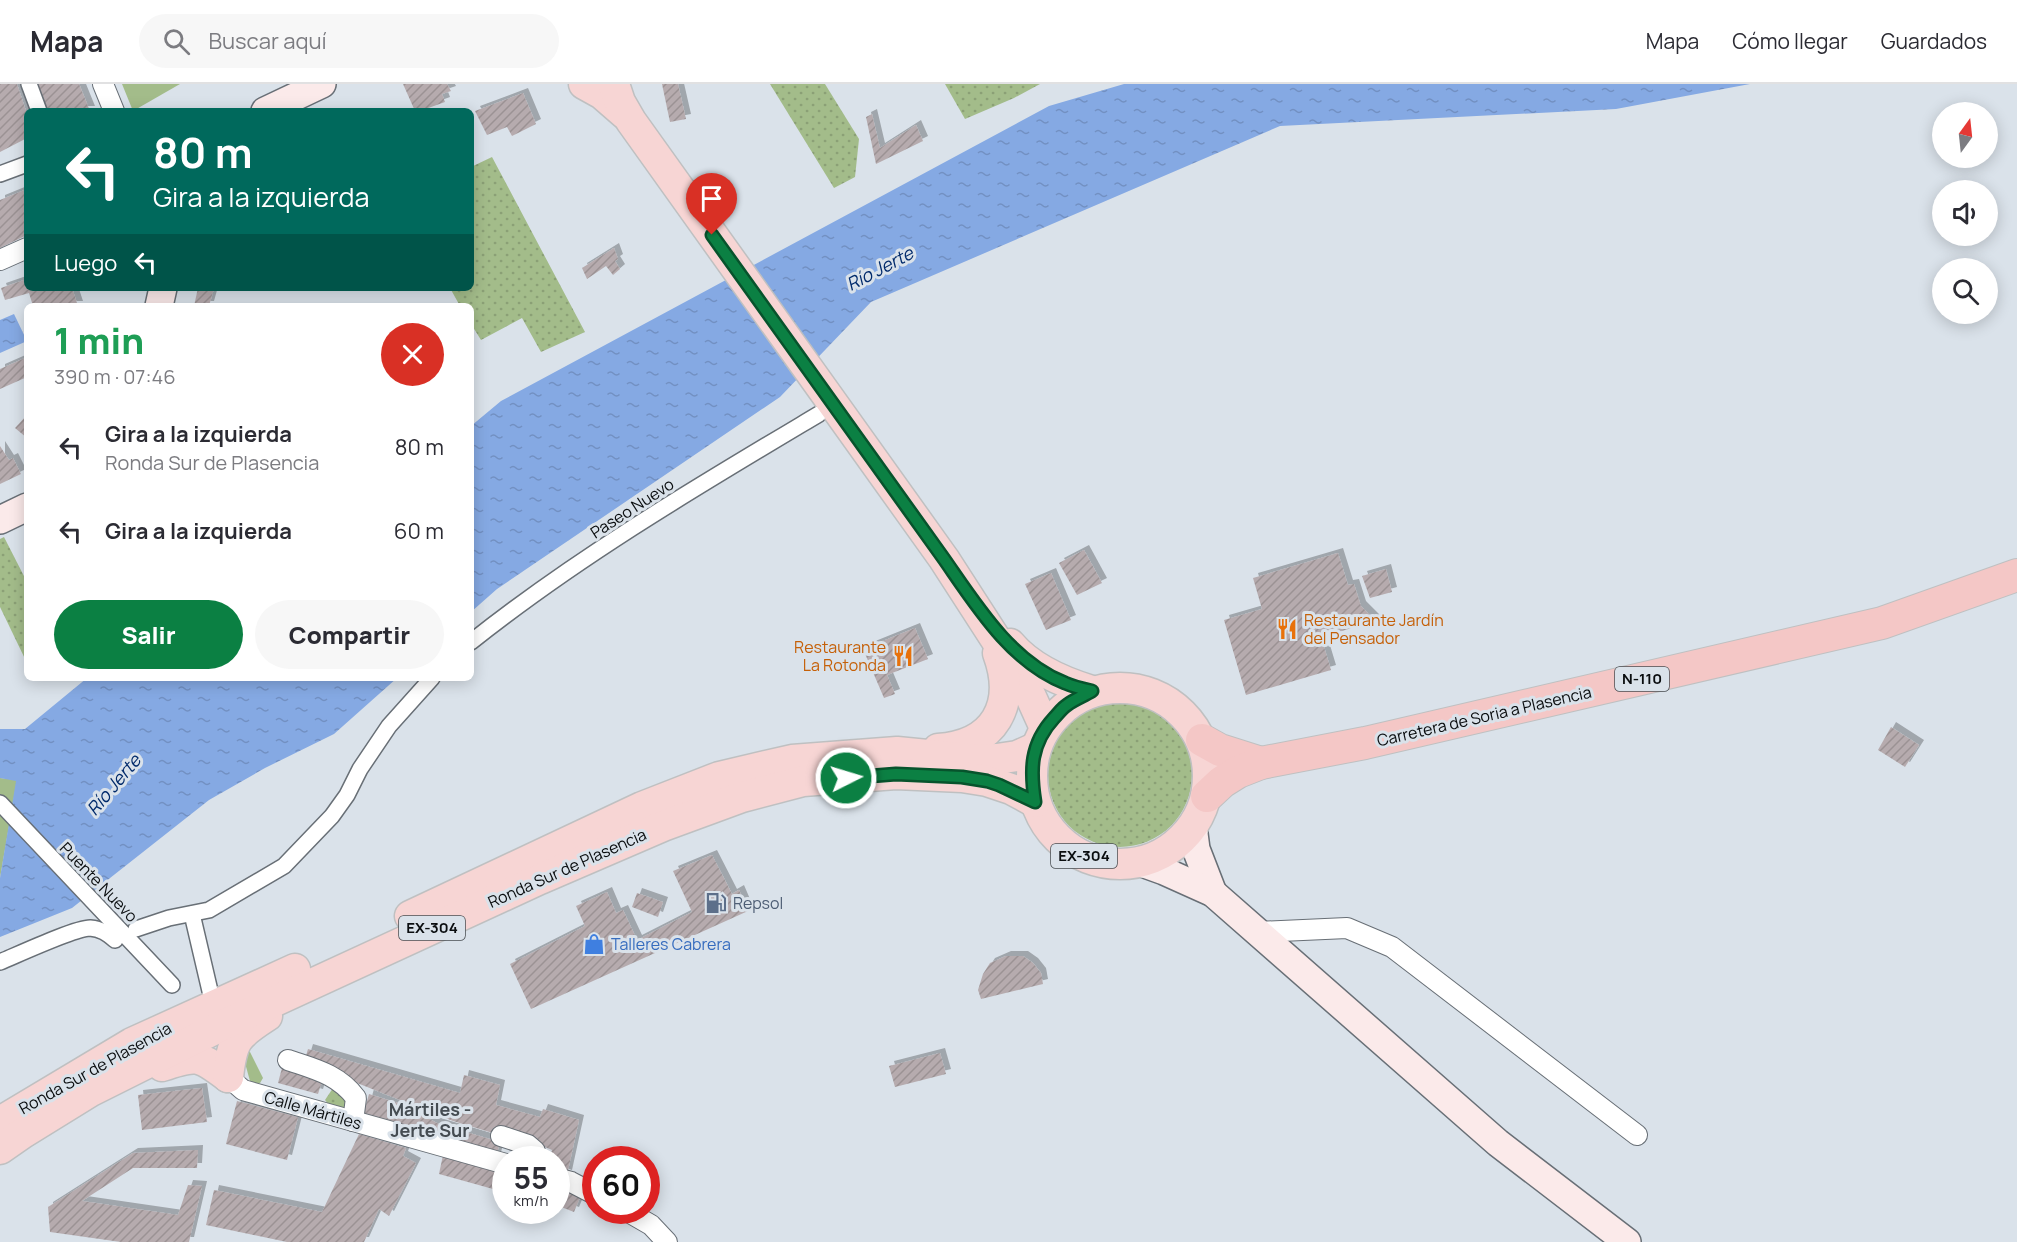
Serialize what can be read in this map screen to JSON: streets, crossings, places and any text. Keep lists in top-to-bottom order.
{
  "streets": {
    "highway": ["N-110", "Carretera de Soria a Plasencia"],
    "main road": ["EX-304", "Ronda Sur de Plasencia"],
    "street": ["Paseo Nuevo", "Puente Nuevo", "Calle Mártiles"]
  },
  "crossings": [
    ["N-110", "Carretera de Soria a Plasencia"],
    ["N-110", "EX-304"],
    ["N-110", "Ronda Sur de Plasencia"],
    ["EX-304", "Ronda Sur de Plasencia"]
  ],
  "districts": ["Mártiles - Jerte Sur"],
  "water": ["Río Jerte"],
  "places": {
    "restaurant": ["Restaurante Jardín del Pensador", "Restaurante La Rotonda"],
    "fuel station": ["Repsol"],
    "shop": ["Talleres Cabrera"]
  },
  "north": "top",
  "page": {
    "header": "Mapa",
    "search": "Buscar aquí",
    "nav": ["Mapa", "Cómo llegar", "Guardados"],
    "turn": ["80 m", "Gira a la izquierda"],
    "then": "Luego",
    "heading": ["1 min", "390 m · 07:46"],
    "list": [
      {
        "name": "Gira a la izquierda",
        "note": "Ronda Sur de Plasencia",
        "value": "80 m"
      },
      {
        "name": "Gira a la izquierda",
        "value": "60 m"
      }
    ],
    "buttons": ["Salir", "Compartir"],
    "speed": "55 km/h",
    "limit": "60"
  }
}
